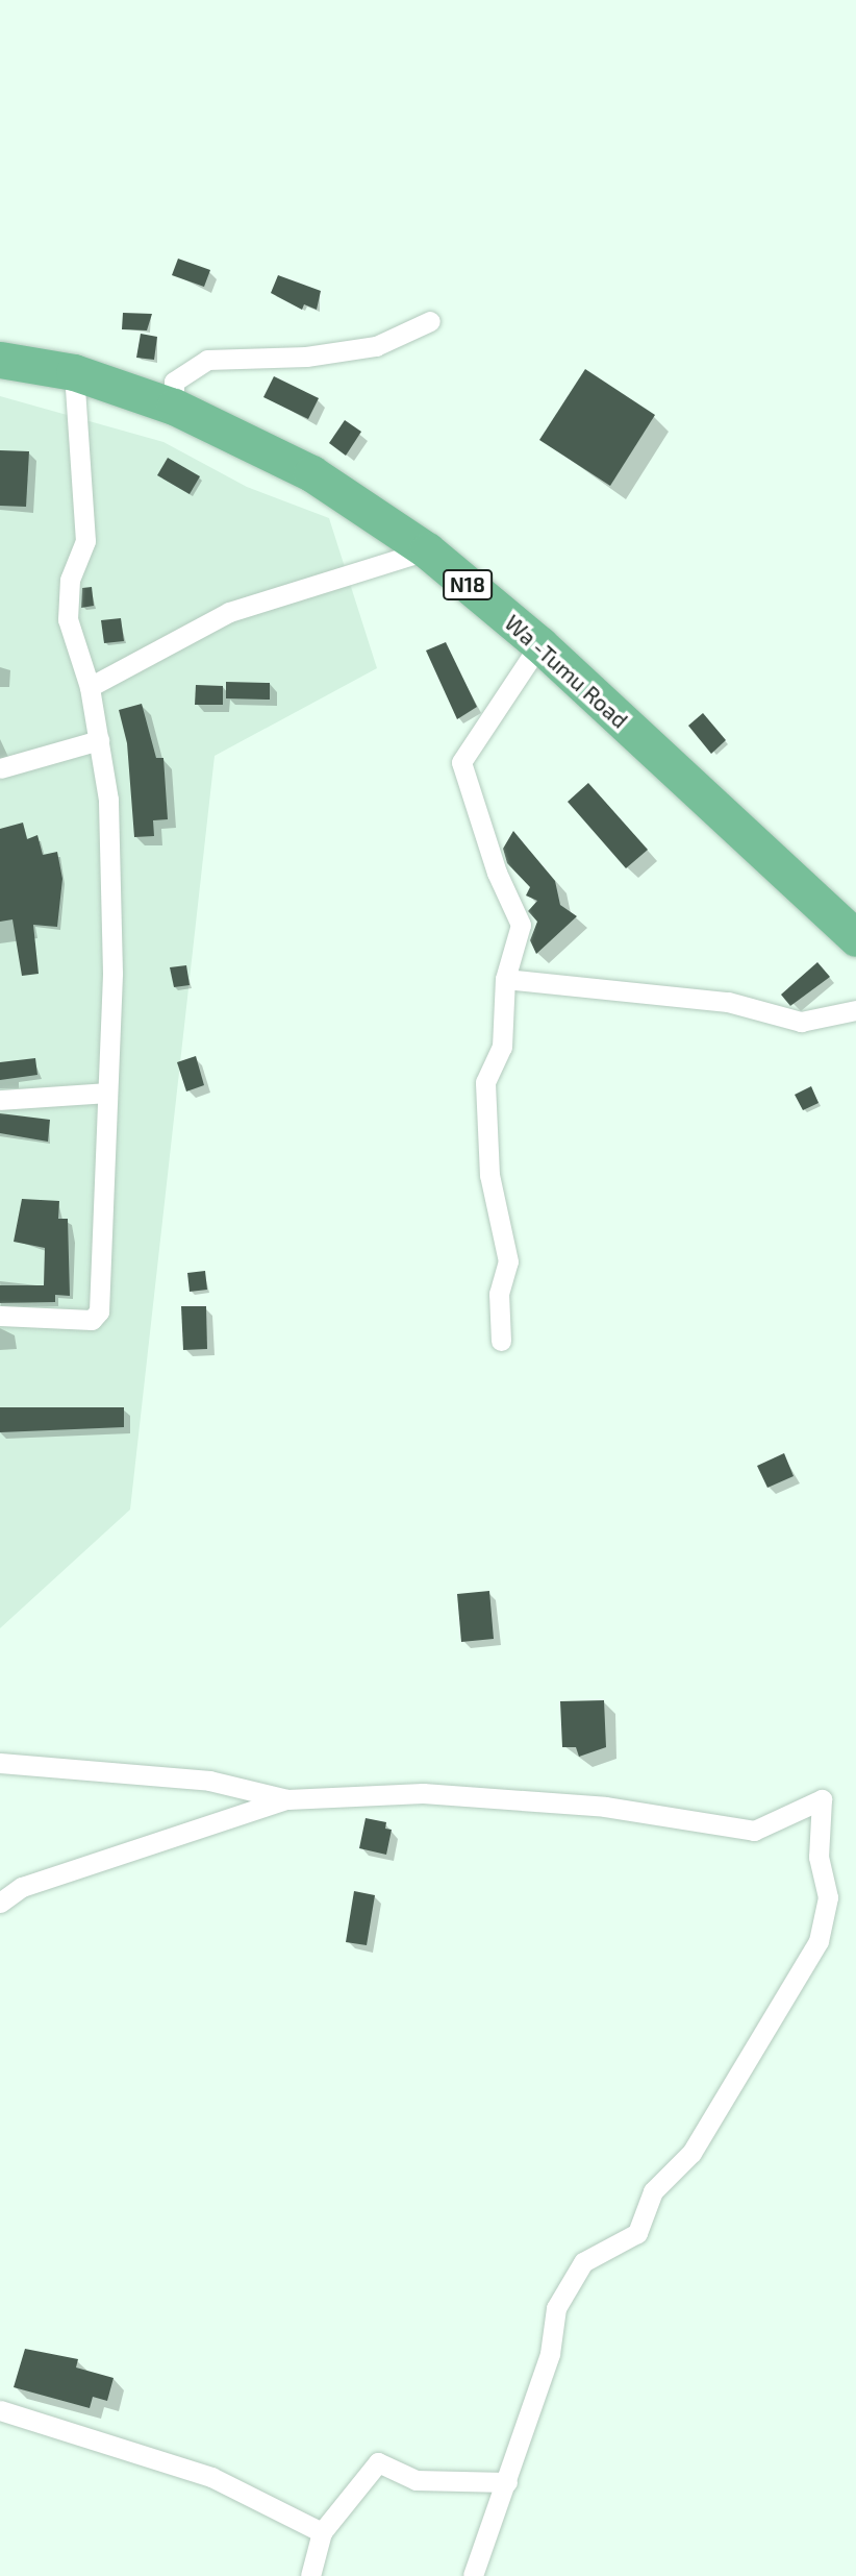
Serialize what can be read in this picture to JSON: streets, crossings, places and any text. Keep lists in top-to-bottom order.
{
  "streets": {
    "highway": ["N18", "Wa -Tumu Road"]
  }
}
